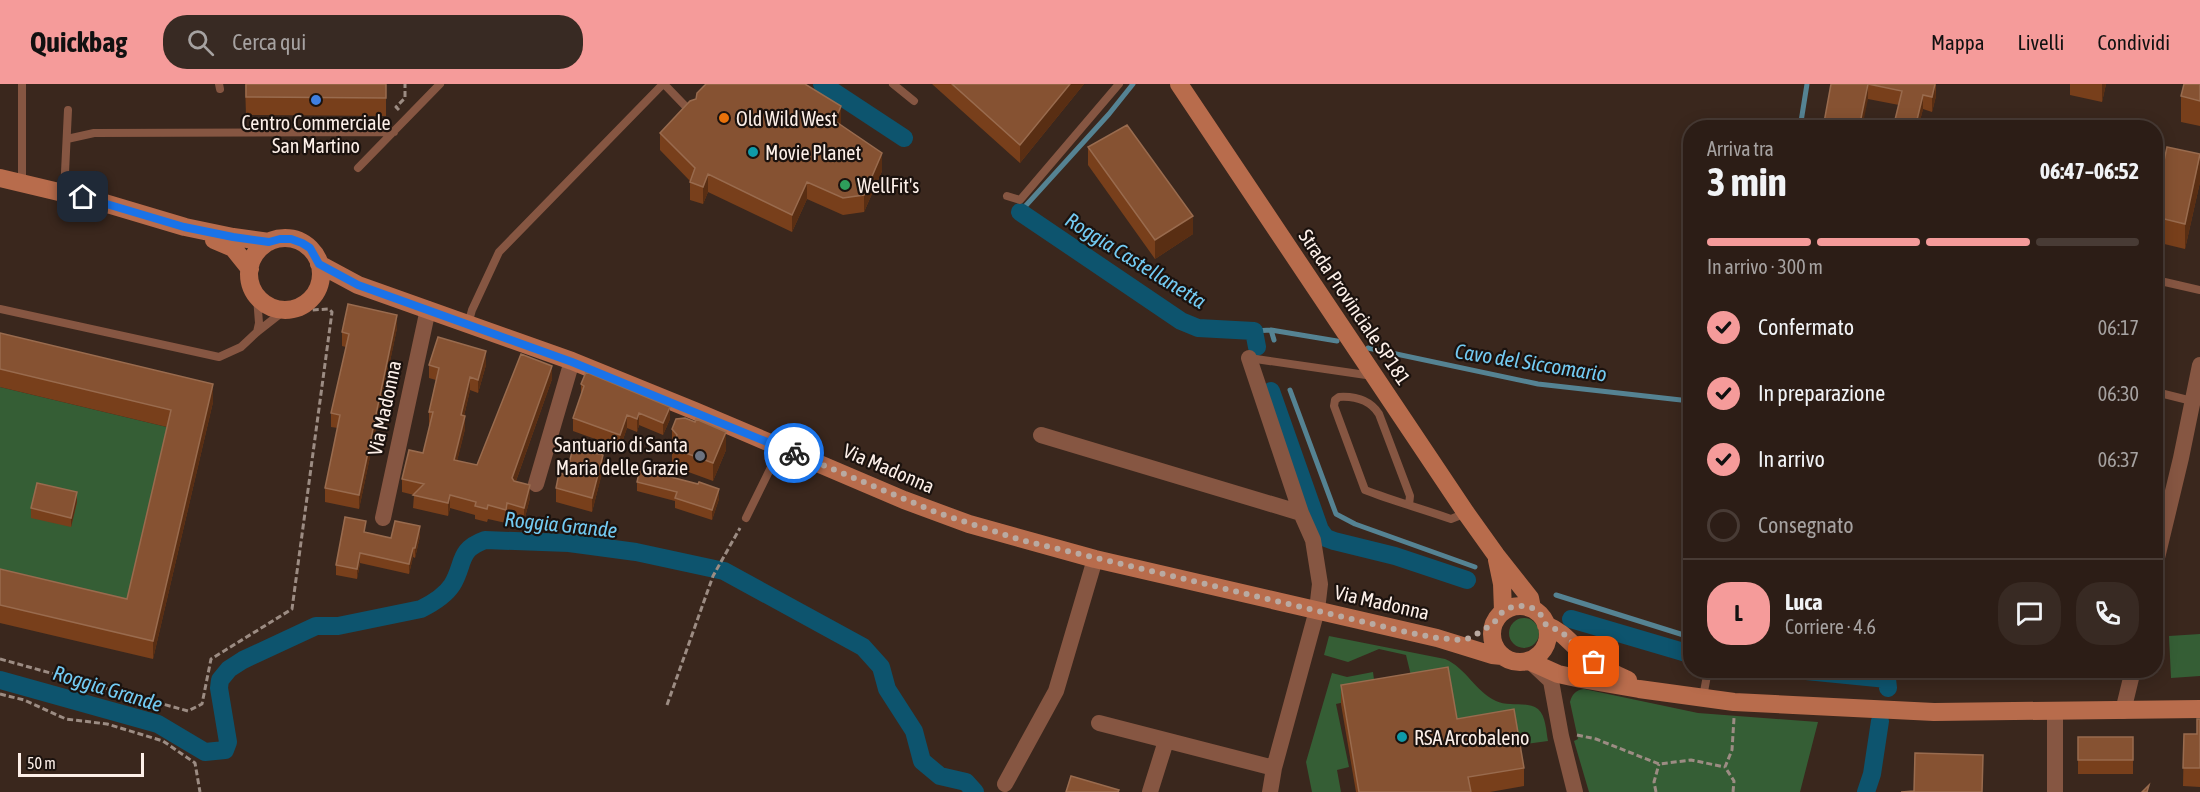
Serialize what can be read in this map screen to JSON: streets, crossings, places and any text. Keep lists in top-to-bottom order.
{
  "streets": {
    "street": ["Strada Provinciale SP181", "Via Madonna"]
  },
  "crossings": [
    ["Strada Provinciale SP181", "Via Madonna"]
  ],
  "water": ["Roggia Castellanetta", "Cavo del Siccomario", "Roggia Grande"],
  "places": [
    "Centro Commerciale San Martino",
    "Old Wild West",
    "Movie Planet",
    "WellFit's",
    "Santuario di Santa Maria delle Grazie",
    "RSA Arcobaleno"
  ],
  "scale_bar": "50 m",
  "page": {
    "header": "Quickbag",
    "search": "Cerca qui",
    "nav": ["Mappa", "Livelli", "Condividi"],
    "heading": ["3 min", "Arriva tra", "06:47–06:52"],
    "panel": ["Luca", "Corriere · 4.6"],
    "bar": "In arrivo · 300 m",
    "list": [
      ["Confermato", "06:17"],
      ["In preparazione", "06:30"],
      ["In arrivo", "06:37"],
      "Consegnato"
    ],
    "round": "L",
    "scale": "50 m"
  }
}
